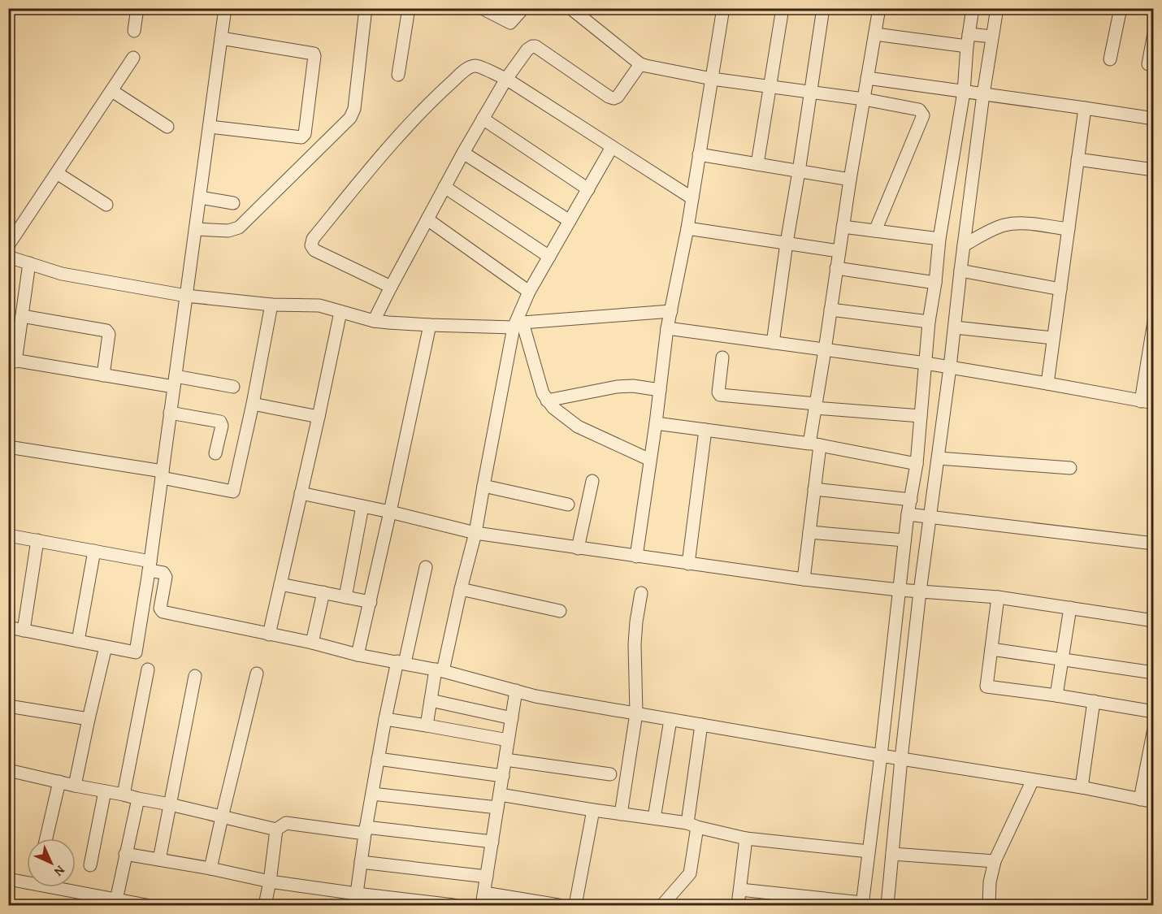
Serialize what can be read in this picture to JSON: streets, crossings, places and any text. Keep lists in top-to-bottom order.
{
  "north": "bottom right"
}
